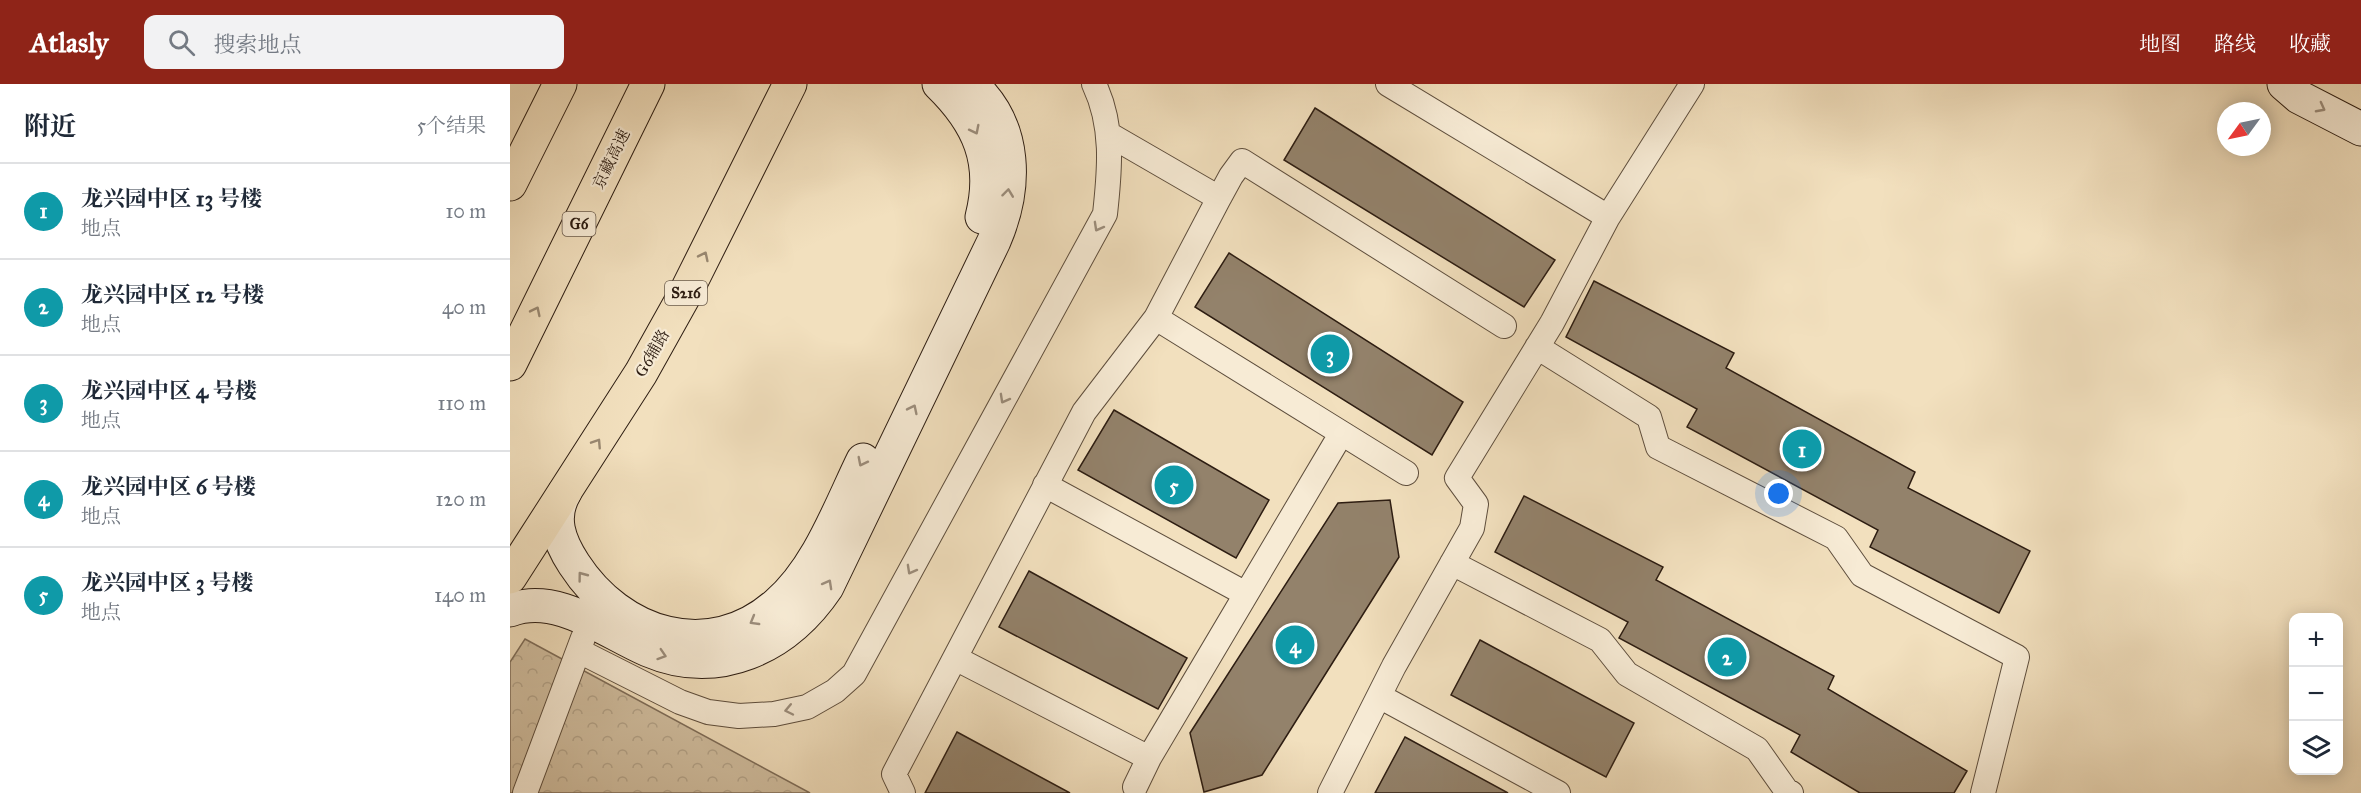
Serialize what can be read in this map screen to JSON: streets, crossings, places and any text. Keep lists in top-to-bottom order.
{
  "streets": {
    "main road": [
      "京藏高速",
      "G6",
      "S216",
      "G6辅路"
    ]
  },
  "one_way": ["G6辅路"],
  "north": "bottom left",
  "page": {
    "header": "Atlasly",
    "search": "搜索地点",
    "nav": ["地图", "路线", "收藏"],
    "heading": ["附近", "5个结果"],
    "list": [
      {
        "mark": "1",
        "name": "龙兴园中区 13 号楼",
        "note": "地点",
        "value": "10 m"
      },
      {
        "mark": "2",
        "name": "龙兴园中区 12 号楼",
        "note": "地点",
        "value": "40 m"
      },
      {
        "mark": "3",
        "name": "龙兴园中区 4 号楼",
        "note": "地点",
        "value": "110 m"
      },
      {
        "mark": "4",
        "name": "龙兴园中区 6 号楼",
        "note": "地点",
        "value": "120 m"
      },
      {
        "mark": "5",
        "name": "龙兴园中区 3 号楼",
        "note": "地点",
        "value": "140 m"
      }
    ],
    "pins": [
      "3",
      "1",
      "5",
      "4",
      "2"
    ],
    "map_buttons": ["+", "−"]
  }
}
